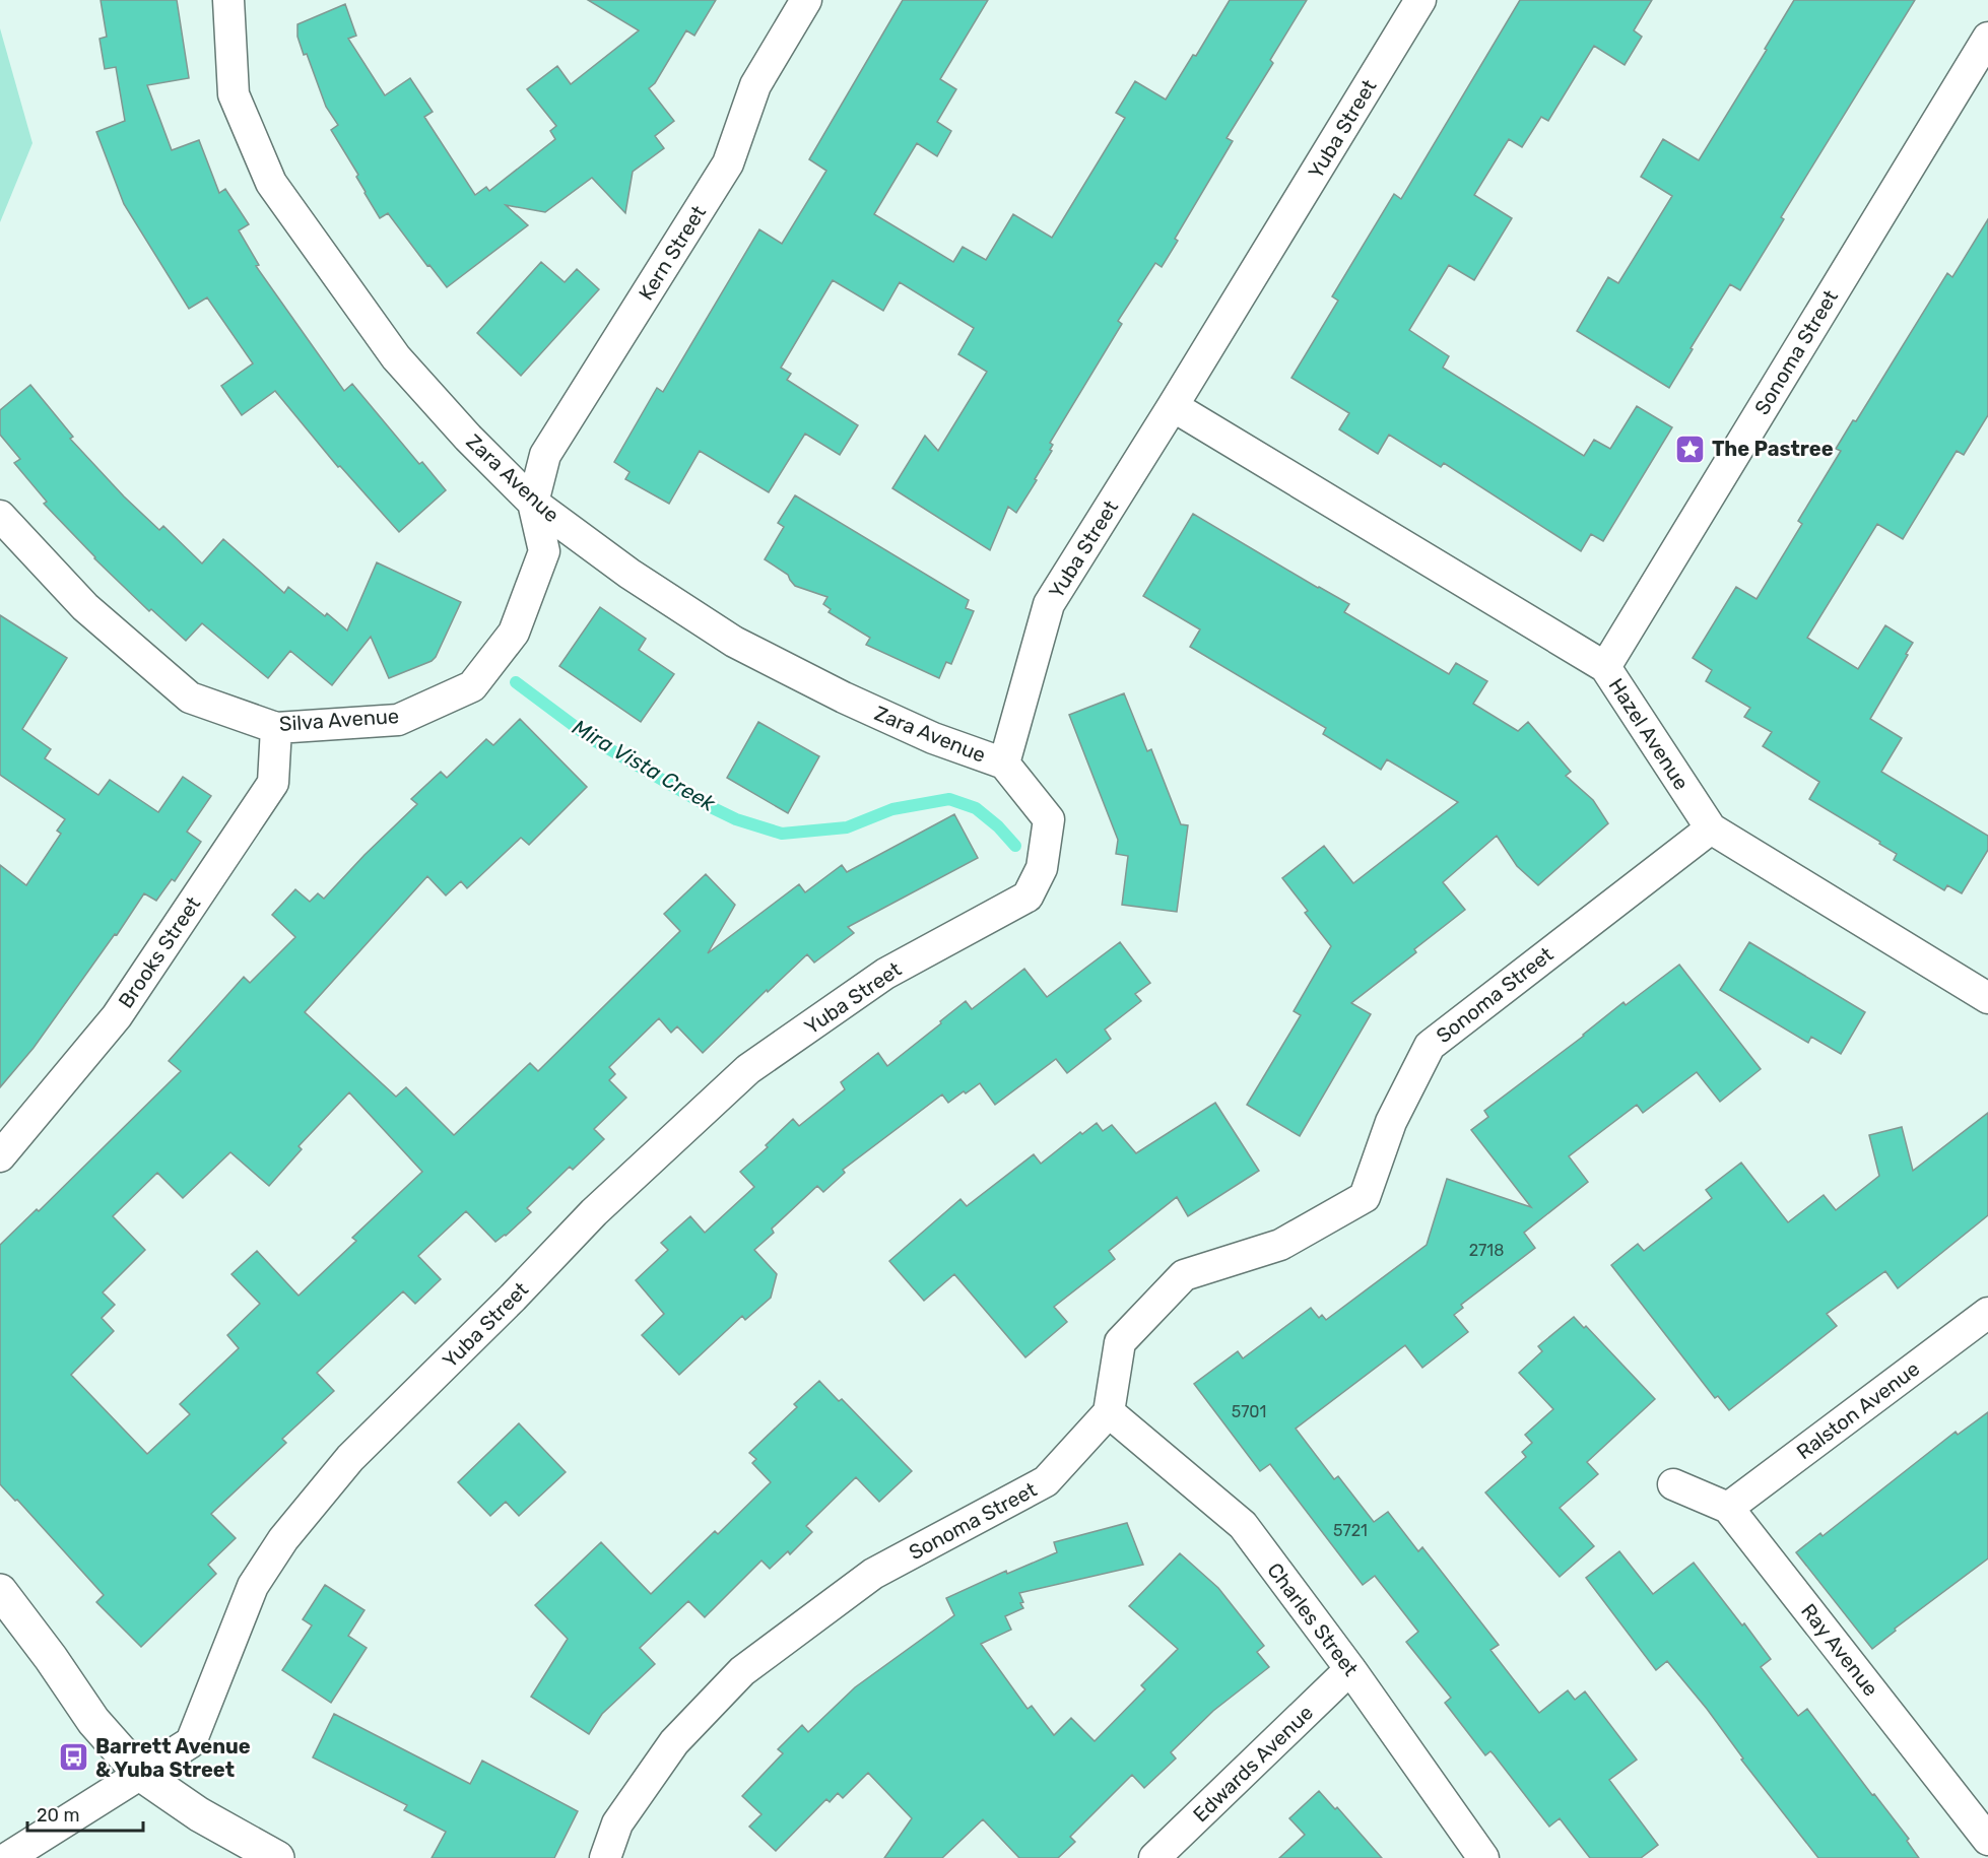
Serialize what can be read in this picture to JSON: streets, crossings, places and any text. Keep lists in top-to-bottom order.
{
  "streets": {
    "street": [
      "Yuba Street",
      "Kern Street",
      "Sonoma Street",
      "Zara Avenue",
      "Silva Avenue",
      "Hazel Avenue",
      "Brooks Street",
      "Ralston Avenue",
      "Charles Street",
      "Ray Avenue",
      "Edwards Avenue"
    ]
  },
  "crossings": [
    ["Yuba Street", "Zara Avenue"],
    ["Yuba Street", "Hazel Avenue"],
    ["Kern Street", "Zara Avenue"],
    ["Kern Street", "Silva Avenue"],
    ["Sonoma Street", "Hazel Avenue"],
    ["Sonoma Street", "Charles Street"],
    ["Zara Avenue", "Silva Avenue"],
    ["Silva Avenue", "Brooks Street"],
    ["Ralston Avenue", "Ray Avenue"],
    ["Charles Street", "Edwards Avenue"]
  ],
  "water": ["Mira Vista Creek"],
  "places": {
    "place": ["The Pastree"],
    "bus stop": ["Barrett Avenue & Yuba Street"]
  },
  "house_numbers": ["2718", "5701", "5721"],
  "scale_bar": "20 m"
}
